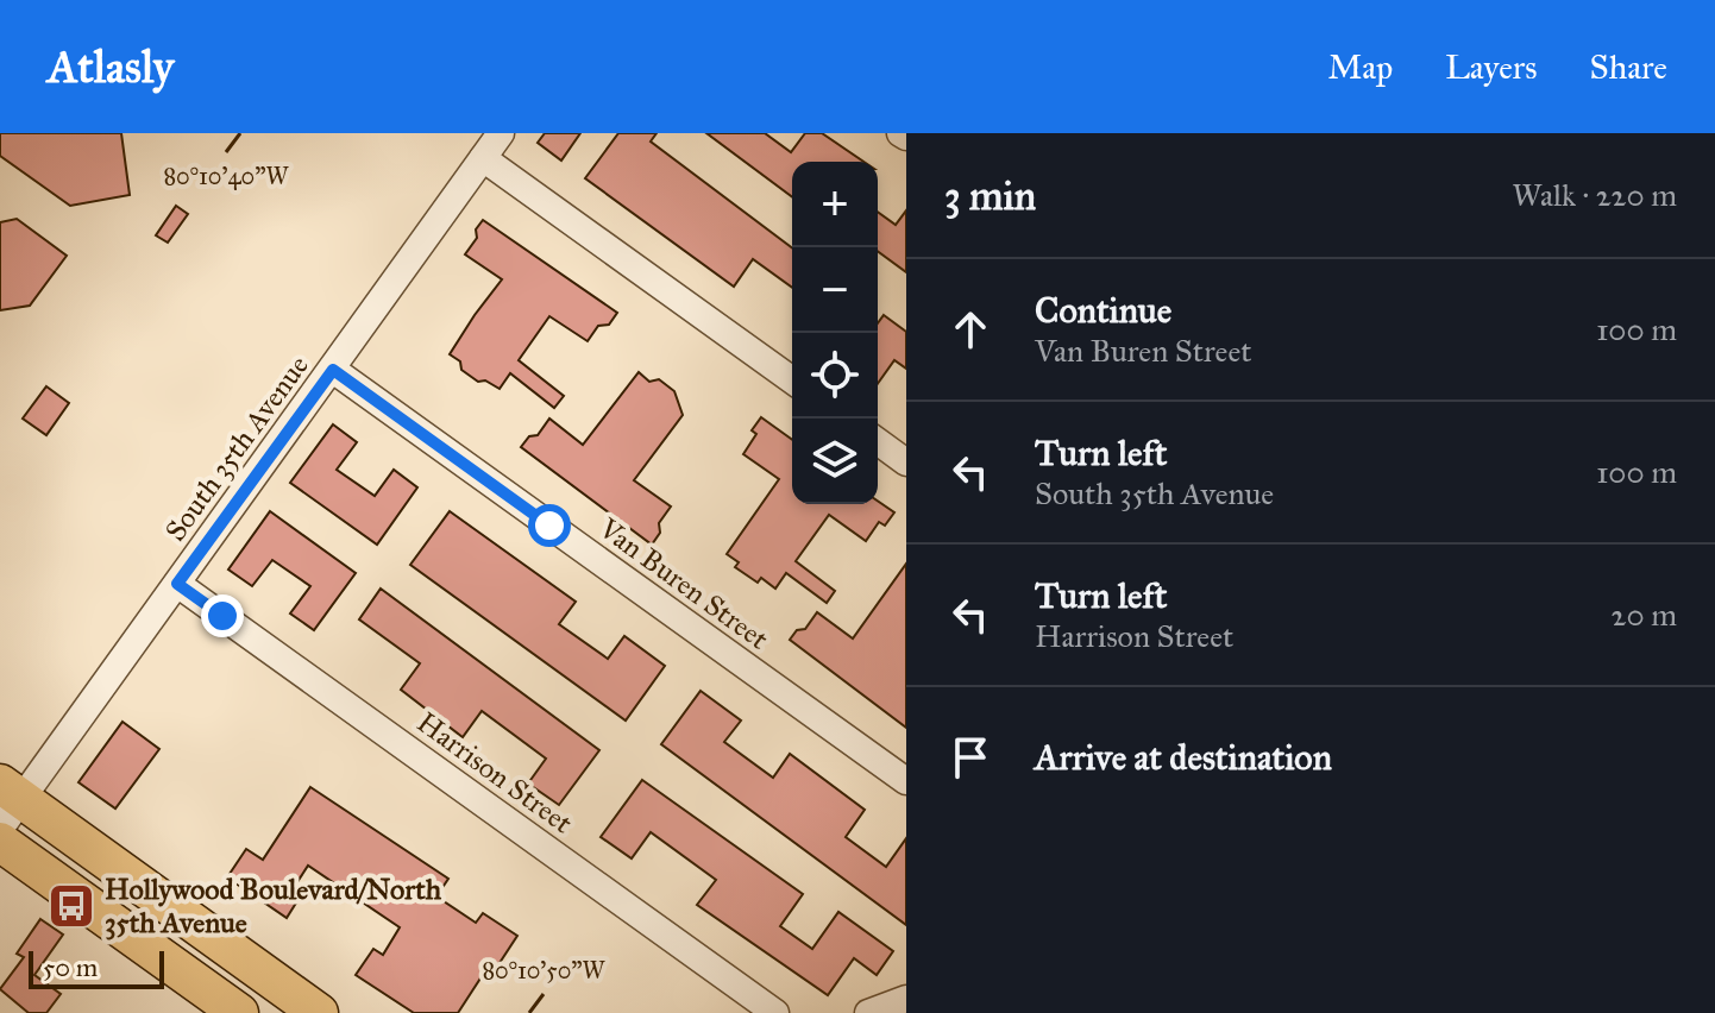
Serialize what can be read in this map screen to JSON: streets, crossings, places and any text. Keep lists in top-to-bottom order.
{
  "streets": {
    "street": ["South 35th Avenue", "Van Buren Street", "Harrison Street"]
  },
  "crossings": [
    ["South 35th Avenue", "Van Buren Street"],
    ["South 35th Avenue", "Harrison Street"]
  ],
  "places": {
    "bus stop": ["Hollywood Boulevard/North 35th Avenue"]
  },
  "scale_bar": "50 m",
  "page": {
    "header": "Atlasly",
    "nav": ["Map", "Layers", "Share"],
    "heading": ["3 min", "Walk · 220 m"],
    "map_buttons": ["+", "−"],
    "list": [
      ["Continue", "Van Buren Street", "100 m"],
      ["Turn left", "South 35th Avenue", "100 m"],
      ["Turn left", "Harrison Street", "20 m"],
      "Arrive at destination"
    ],
    "scale": "50 m"
  },
  "coordinates": ["80°10'40\"W", "80°10'50\"W"]
}
